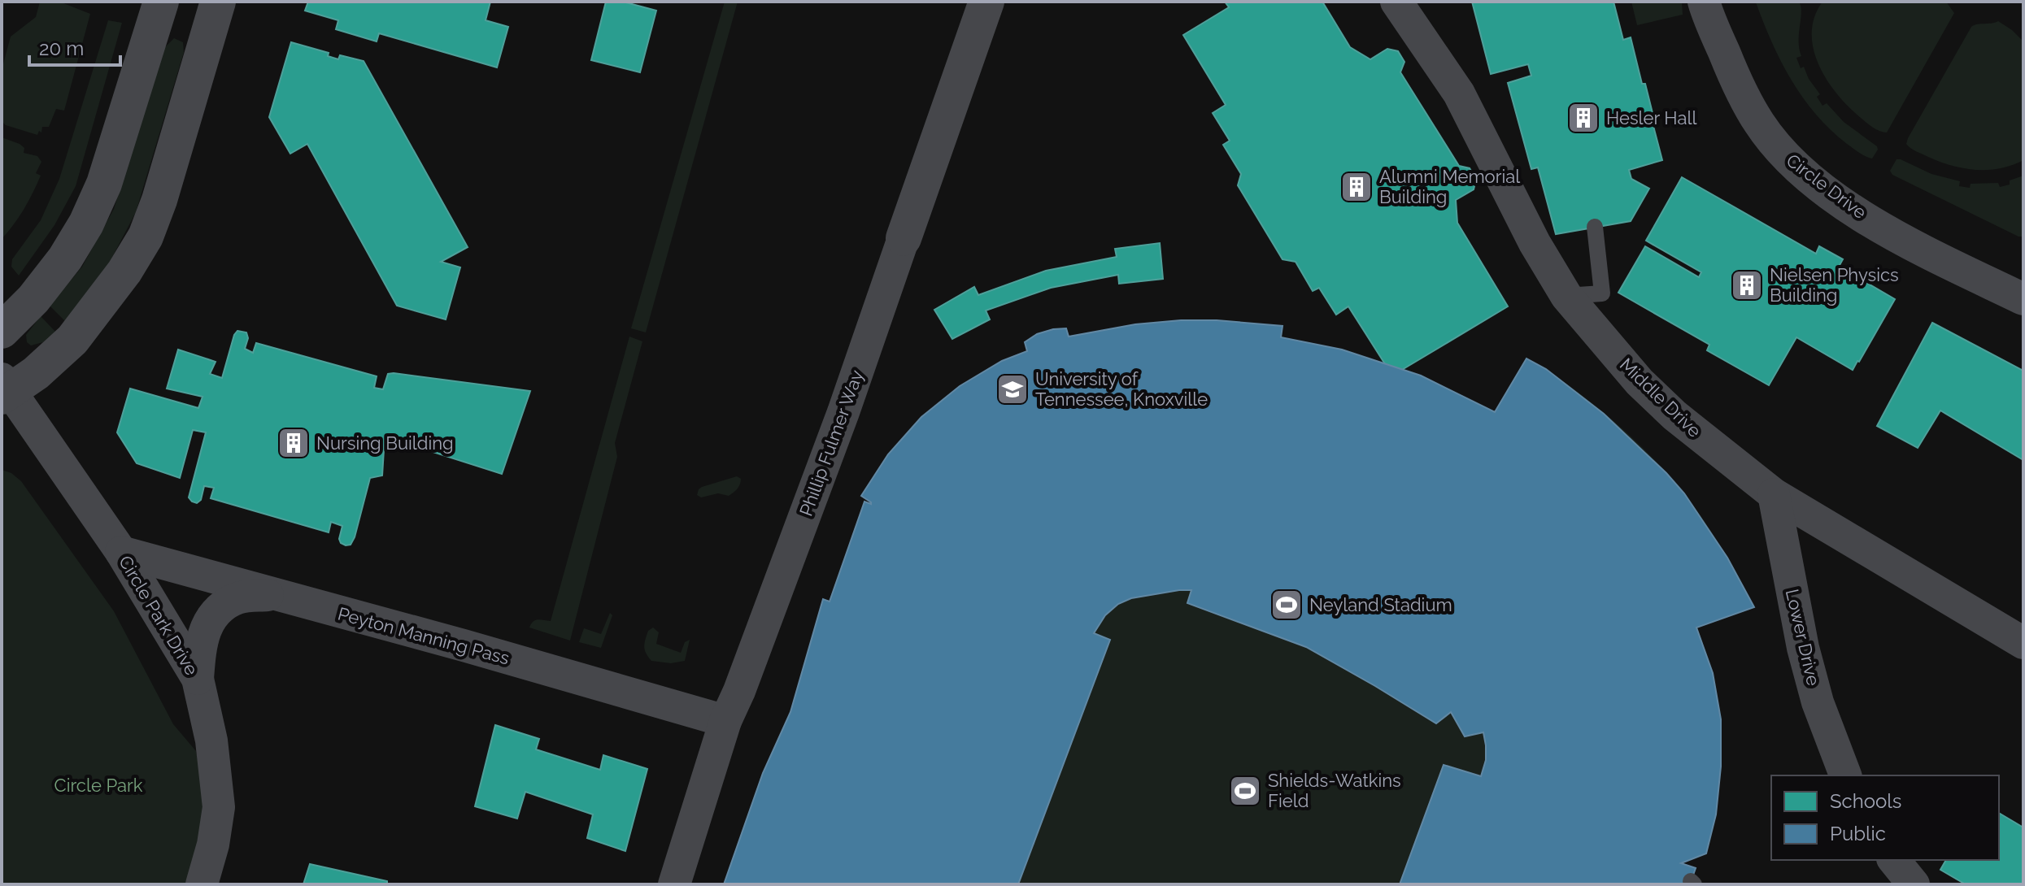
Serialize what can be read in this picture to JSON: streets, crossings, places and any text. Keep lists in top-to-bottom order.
{
  "streets": {
    "street": [
      "Circle Drive",
      "Middle Drive",
      "Phillip Fulmer Way",
      "Circle Park Drive",
      "Peyton Manning Pass",
      "Lower Drive"
    ]
  },
  "crossings": [
    ["Middle Drive", "Lower Drive"],
    ["Phillip Fulmer Way", "Peyton Manning Pass"],
    ["Circle Park Drive", "Peyton Manning Pass"]
  ],
  "parks": ["Circle Park"],
  "places": {
    "building": [
      "Hesler Hall",
      "Alumni Memorial Building",
      "Nielsen Physics Building",
      "Nursing Building"
    ],
    "school or university": ["University of Tennessee, Knoxville"],
    "sports": ["Neyland Stadium", "Shields-Watkins Field"]
  },
  "legend": ["Schools", "Public"],
  "scale_bar": "20 m"
}
